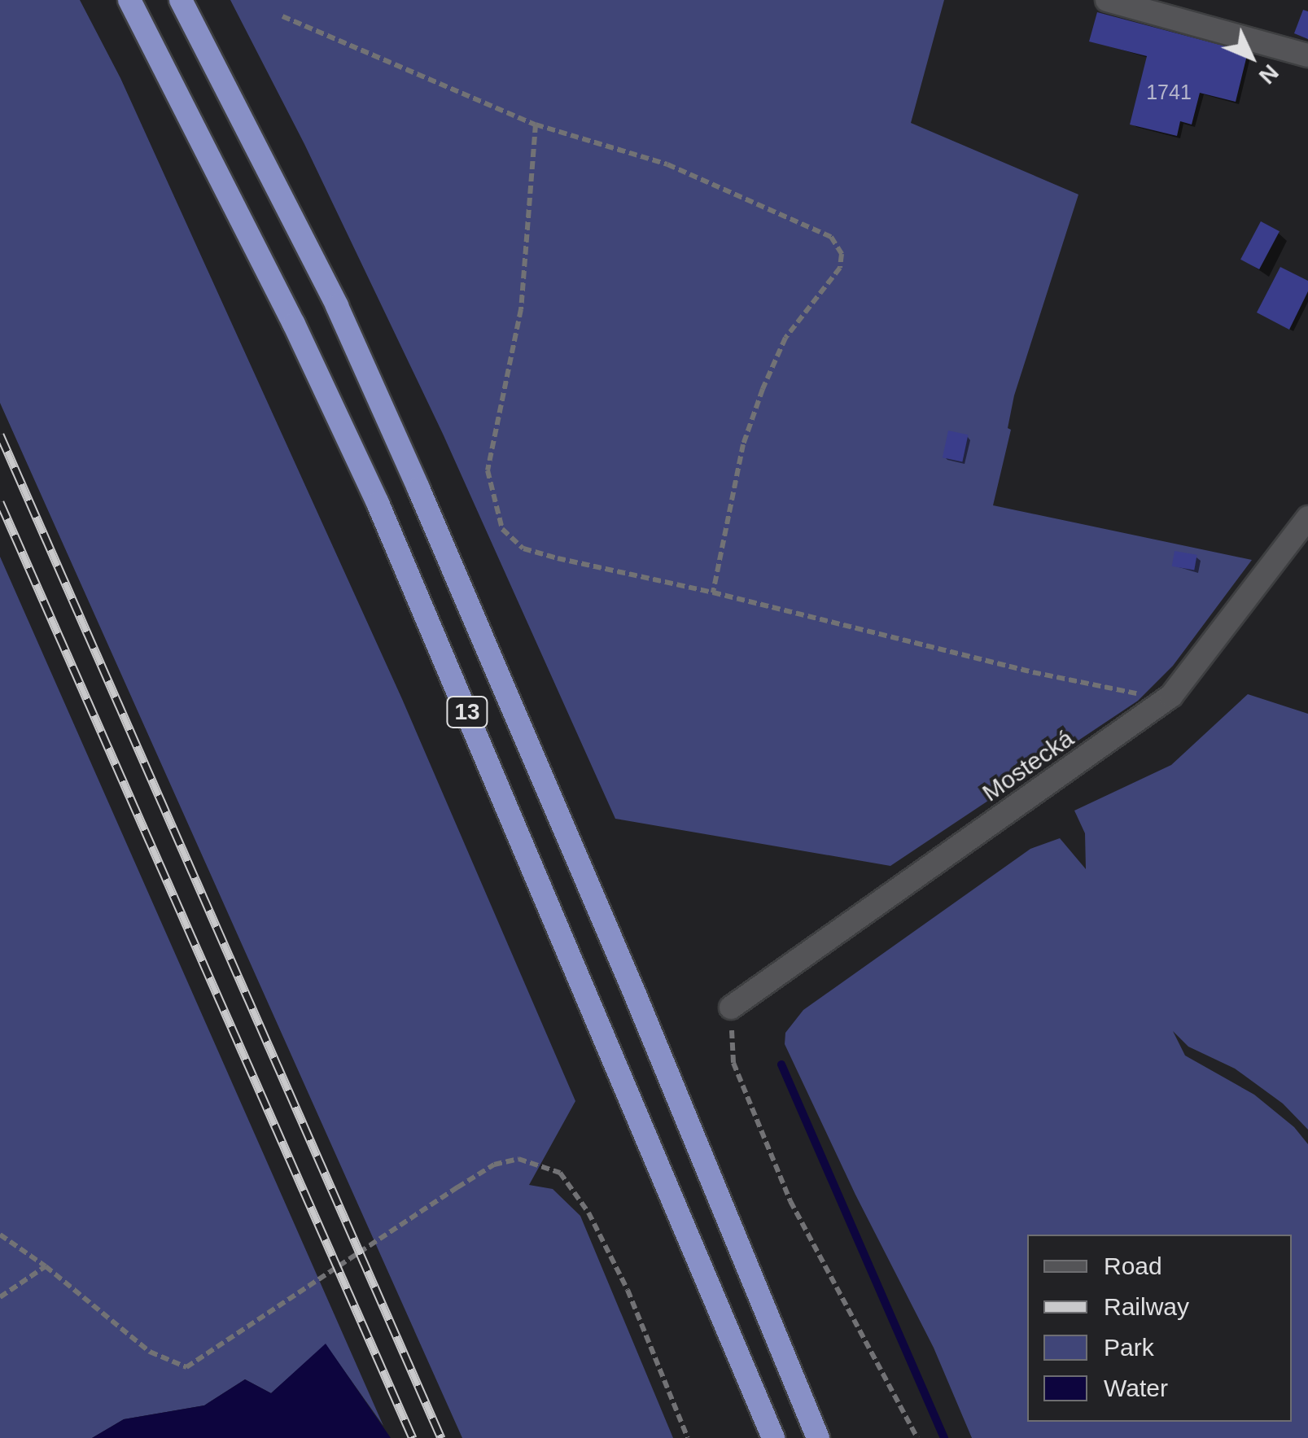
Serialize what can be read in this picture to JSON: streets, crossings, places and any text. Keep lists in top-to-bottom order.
{
  "streets": {
    "highway": ["13"],
    "street": ["Mostecká"]
  },
  "house_numbers": ["1741"],
  "legend": [
    "Road",
    "Railway",
    "Park",
    "Water"
  ],
  "north": "bottom right"
}
